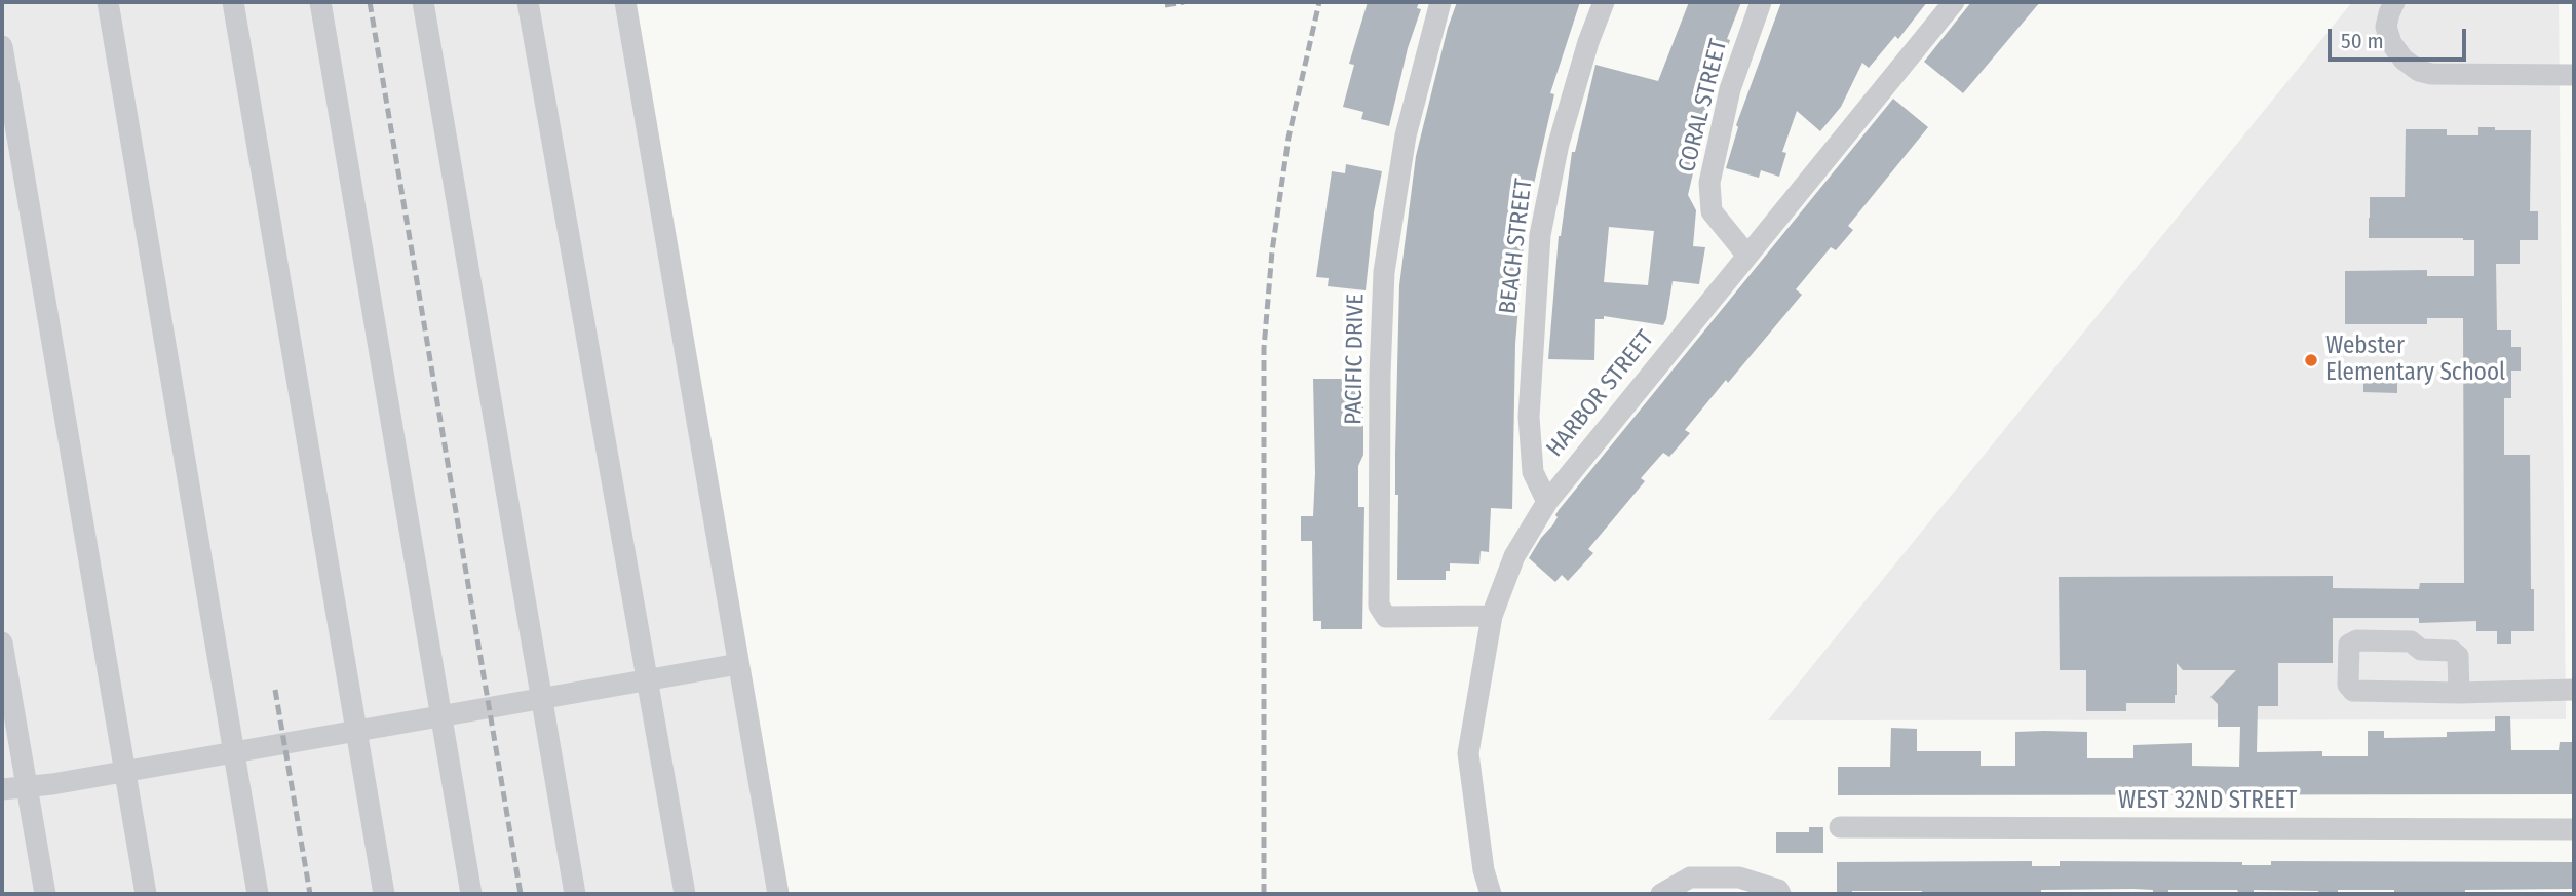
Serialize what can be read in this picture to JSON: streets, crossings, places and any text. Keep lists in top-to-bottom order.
{
  "streets": {
    "street": [
      "CORAL STREET",
      "BEACH STREET",
      "PACIFIC DRIVE",
      "HARBOR STREET",
      "WEST 32ND STREET"
    ]
  },
  "crossings": [
    ["CORAL STREET", "HARBOR STREET"],
    ["BEACH STREET", "HARBOR STREET"],
    ["PACIFIC DRIVE", "HARBOR STREET"]
  ],
  "places": ["Webster Elementary School"],
  "scale_bar": "50 m"
}
